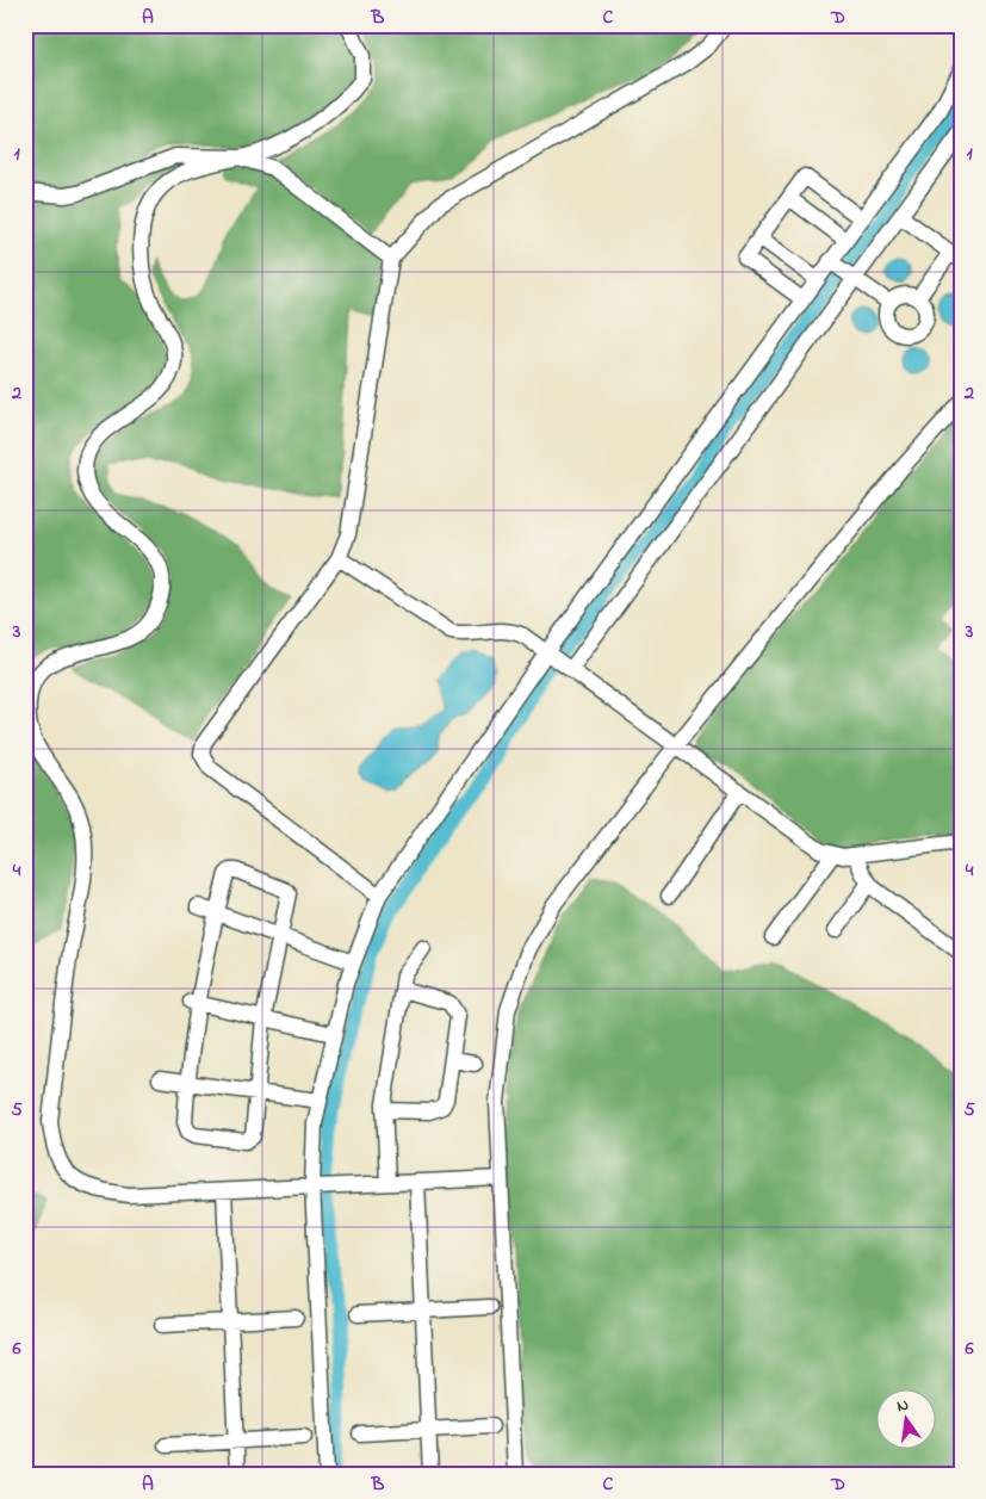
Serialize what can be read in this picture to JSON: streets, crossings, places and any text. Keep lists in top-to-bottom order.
{
  "north": "top",
  "grid": {
    "columns": [
      "A",
      "B",
      "C",
      "D"
    ],
    "rows": [
      "1",
      "2",
      "3",
      "4",
      "5",
      "6"
    ]
  }
}
